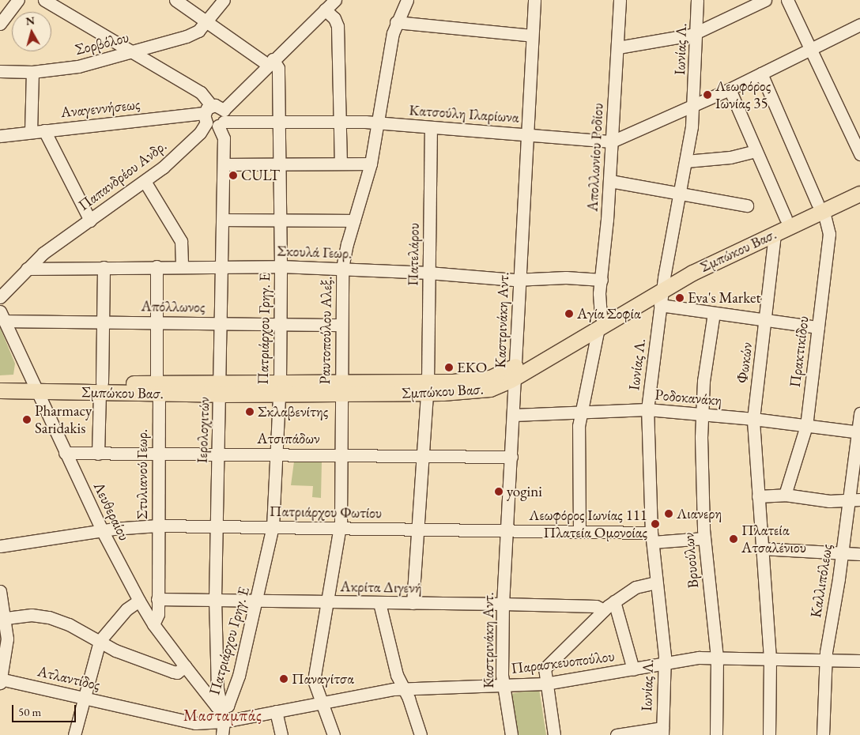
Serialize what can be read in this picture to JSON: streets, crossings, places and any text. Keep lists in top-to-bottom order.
{
  "streets": {
    "main road": ["Σμπώκου Βασ."],
    "street": [
      "Σορβόλου",
      "Ιωνίας Λ.",
      "Αναγεννήσεως",
      "Κατσούλη Ιλαρίωνα",
      "Απολλωνίου Ροδίου",
      "Παπανδρέου Ανδρ.",
      "Σκουλά Γεωρ.",
      "Πατελάρου",
      "Απόλλωνος",
      "Καστρινάκη Αντ.",
      "Πατριάρχου Γρηγ. Ε",
      "Ραυτοπούλου Αλεξ.",
      "Πρακτικίδου",
      "Φωκών",
      "Ροδοκανάκη",
      "Ιερολοχιτών",
      "Ατσιπάδων",
      "Στυλιανού Γεωρ.",
      "Λευθεραίου",
      "Πατριάρχου Φωτίου",
      "Βρυούλων",
      "Καλλιπόλεως",
      "Ακρίτα Διγενή",
      "Παρασκευοπούλου",
      "Ατλαντίδος"
    ]
  },
  "crossings": [
    ["Ιωνίας Λ.", "Κατσούλη Ιλαρίωνα"],
    ["Ιωνίας Λ.", "Σμπώκου Βασ."],
    ["Ιωνίας Λ.", "Ροδοκανάκη"],
    ["Ιωνίας Λ.", "Πατριάρχου Φωτίου"],
    ["Ιωνίας Λ.", "Παρασκευοπούλου"],
    ["Αναγεννήσεως", "Κατσούλη Ιλαρίωνα"],
    ["Αναγεννήσεως", "Παπανδρέου Ανδρ."],
    ["Αναγεννήσεως", "Ιερολοχιτών"],
    ["Κατσούλη Ιλαρίωνα", "Απολλωνίου Ροδίου"],
    ["Κατσούλη Ιλαρίωνα", "Παπανδρέου Ανδρ."],
    ["Κατσούλη Ιλαρίωνα", "Πατελάρου"],
    ["Κατσούλη Ιλαρίωνα", "Καστρινάκη Αντ."],
    ["Κατσούλη Ιλαρίωνα", "Πατριάρχου Γρηγ. Ε"],
    ["Κατσούλη Ιλαρίωνα", "Ραυτοπούλου Αλεξ."],
    ["Κατσούλη Ιλαρίωνα", "Πρακτικίδου"],
    ["Κατσούλη Ιλαρίωνα", "Ιερολοχιτών"],
    ["Απολλωνίου Ροδίου", "Σμπώκου Βασ."],
    ["Απολλωνίου Ροδίου", "Σκουλά Γεωρ."],
    ["Απολλωνίου Ροδίου", "Ροδοκανάκη"],
    ["Απολλωνίου Ροδίου", "Πατριάρχου Φωτίου"],
    ["Παπανδρέου Ανδρ.", "Σκουλά Γεωρ."],
    ["Παπανδρέου Ανδρ.", "Πατριάρχου Γρηγ. Ε"],
    ["Παπανδρέου Ανδρ.", "Ιερολοχιτών"],
    ["Σμπώκου Βασ.", "Πατελάρου"],
    ["Σμπώκου Βασ.", "Καστρινάκη Αντ."],
    ["Σμπώκου Βασ.", "Πατριάρχου Γρηγ. Ε"],
    ["Σμπώκου Βασ.", "Ραυτοπούλου Αλεξ."],
    ["Σμπώκου Βασ.", "Πρακτικίδου"],
    ["Σμπώκου Βασ.", "Φωκών"],
    ["Σμπώκου Βασ.", "Ιερολοχιτών"],
    ["Σμπώκου Βασ.", "Στυλιανού Γεωρ."],
    ["Σμπώκου Βασ.", "Λευθεραίου"],
    ["Σκουλά Γεωρ.", "Πατελάρου"],
    ["Σκουλά Γεωρ.", "Καστρινάκη Αντ."],
    ["Σκουλά Γεωρ.", "Πατριάρχου Γρηγ. Ε"],
    ["Σκουλά Γεωρ.", "Ραυτοπούλου Αλεξ."],
    ["Σκουλά Γεωρ.", "Ιερολοχιτών"],
    ["Σκουλά Γεωρ.", "Στυλιανού Γεωρ."],
    ["Πατελάρου", "Ατσιπάδων"],
    ["Πατελάρου", "Πατριάρχου Φωτίου"],
    ["Πατελάρου", "Ακρίτα Διγενή"],
    ["Απόλλωνος", "Πατριάρχου Γρηγ. Ε"],
    ["Απόλλωνος", "Ραυτοπούλου Αλεξ."],
    ["Απόλλωνος", "Ιερολοχιτών"],
    ["Απόλλωνος", "Στυλιανού Γεωρ."],
    ["Απόλλωνος", "Λευθεραίου"],
    ["Καστρινάκη Αντ.", "Ροδοκανάκη"],
    ["Καστρινάκη Αντ.", "Ατσιπάδων"],
    ["Καστρινάκη Αντ.", "Πατριάρχου Φωτίου"],
    ["Καστρινάκη Αντ.", "Ακρίτα Διγενή"],
    ["Καστρινάκη Αντ.", "Παρασκευοπούλου"],
    ["Πατριάρχου Γρηγ. Ε", "Ιερολοχιτών"],
    ["Πατριάρχου Γρηγ. Ε", "Ατσιπάδων"],
    ["Πατριάρχου Γρηγ. Ε", "Λευθεραίου"],
    ["Πατριάρχου Γρηγ. Ε", "Πατριάρχου Φωτίου"],
    ["Πατριάρχου Γρηγ. Ε", "Ακρίτα Διγενή"],
    ["Ραυτοπούλου Αλεξ.", "Ατσιπάδων"],
    ["Ραυτοπούλου Αλεξ.", "Πατριάρχου Φωτίου"],
    ["Ραυτοπούλου Αλεξ.", "Ακρίτα Διγενή"],
    ["Ραυτοπούλου Αλεξ.", "Παρασκευοπούλου"],
    ["Πρακτικίδου", "Ροδοκανάκη"],
    ["Φωκών", "Ροδοκανάκη"],
    ["Φωκών", "Παρασκευοπούλου"],
    ["Ροδοκανάκη", "Βρυούλων"],
    ["Ροδοκανάκη", "Καλλιπόλεως"],
    ["Ιερολοχιτών", "Ατσιπάδων"],
    ["Ιερολοχιτών", "Λευθεραίου"],
    ["Ιερολοχιτών", "Πατριάρχου Φωτίου"],
    ["Ιερολοχιτών", "Ακρίτα Διγενή"],
    ["Ιερολοχιτών", "Παρασκευοπούλου"],
    ["Ιερολοχιτών", "Ατλαντίδος"],
    ["Ατσιπάδων", "Στυλιανού Γεωρ."],
    ["Ατσιπάδων", "Λευθεραίου"],
    ["Στυλιανού Γεωρ.", "Λευθεραίου"],
    ["Στυλιανού Γεωρ.", "Πατριάρχου Φωτίου"],
    ["Στυλιανού Γεωρ.", "Ακρίτα Διγενή"],
    ["Λευθεραίου", "Πατριάρχου Φωτίου"],
    ["Πατριάρχου Φωτίου", "Βρυούλων"],
    ["Βρυούλων", "Παρασκευοπούλου"],
    ["Καλλιπόλεως", "Παρασκευοπούλου"],
    ["Παρασκευοπούλου", "Ατλαντίδος"]
  ],
  "districts": ["Μασταμπάς"],
  "places": [
    "Λεωφόρος Ιωνίας 35",
    "CULT",
    "Eva's Market",
    "Αγία Σοφία",
    "ΕΚΟ",
    "Σκλαβενίτης",
    "Pharmacy Saridakis",
    "yogini",
    "Λιανερη",
    "Λεωφόρος Ιωνίας 111 Πλατεία Ομονοίας",
    "Πλατεία Ατσαλένιου",
    "Παναγίτσα"
  ],
  "scale_bar": "50 m",
  "north": "top"
}
